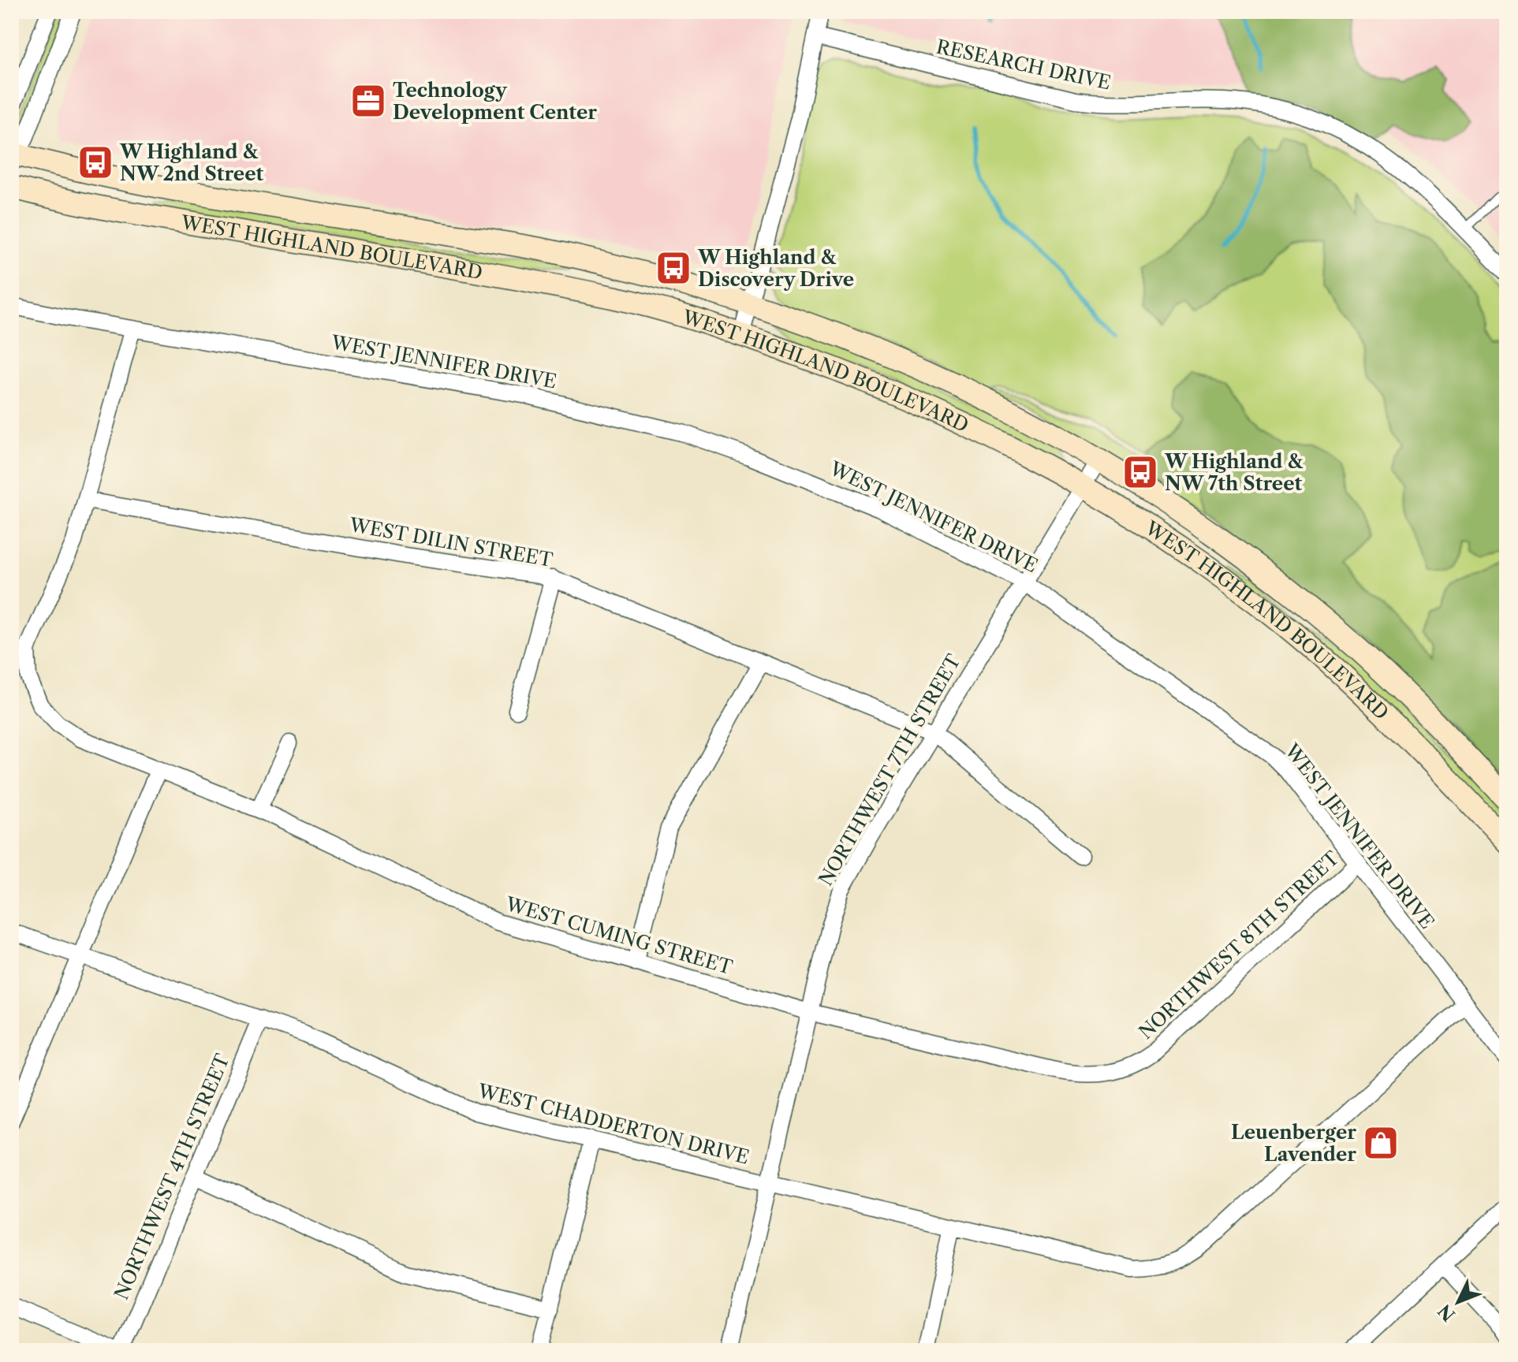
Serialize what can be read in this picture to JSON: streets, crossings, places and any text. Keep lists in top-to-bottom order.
{
  "streets": {
    "main road": ["WEST HIGHLAND BOULEVARD"],
    "street": [
      "RESEARCH DRIVE",
      "WEST JENNIFER DRIVE",
      "WEST DILIN STREET",
      "NORTHWEST 7TH STREET",
      "WEST CUMING STREET",
      "NORTHWEST 8TH STREET",
      "WEST CHADDERTON DRIVE",
      "NORTHWEST 4TH STREET"
    ]
  },
  "crossings": [
    ["WEST HIGHLAND BOULEVARD", "NORTHWEST 7TH STREET"],
    ["WEST JENNIFER DRIVE", "NORTHWEST 7TH STREET"],
    ["WEST JENNIFER DRIVE", "NORTHWEST 8TH STREET"],
    ["WEST JENNIFER DRIVE", "WEST CHADDERTON DRIVE"],
    ["WEST DILIN STREET", "NORTHWEST 7TH STREET"],
    ["WEST DILIN STREET", "WEST CUMING STREET"],
    ["NORTHWEST 7TH STREET", "WEST CUMING STREET"],
    ["NORTHWEST 7TH STREET", "WEST CHADDERTON DRIVE"],
    ["WEST CUMING STREET", "NORTHWEST 8TH STREET"],
    ["WEST CHADDERTON DRIVE", "NORTHWEST 4TH STREET"]
  ],
  "places": {
    "office": ["Technology Development Center"],
    "bus stop": ["W Highland & NW 2nd Street", "W Highland & Discovery Drive", "W Highland & NW 7th Street"],
    "shop": ["Leuenberger Lavender"]
  },
  "north": "bottom left"
}
